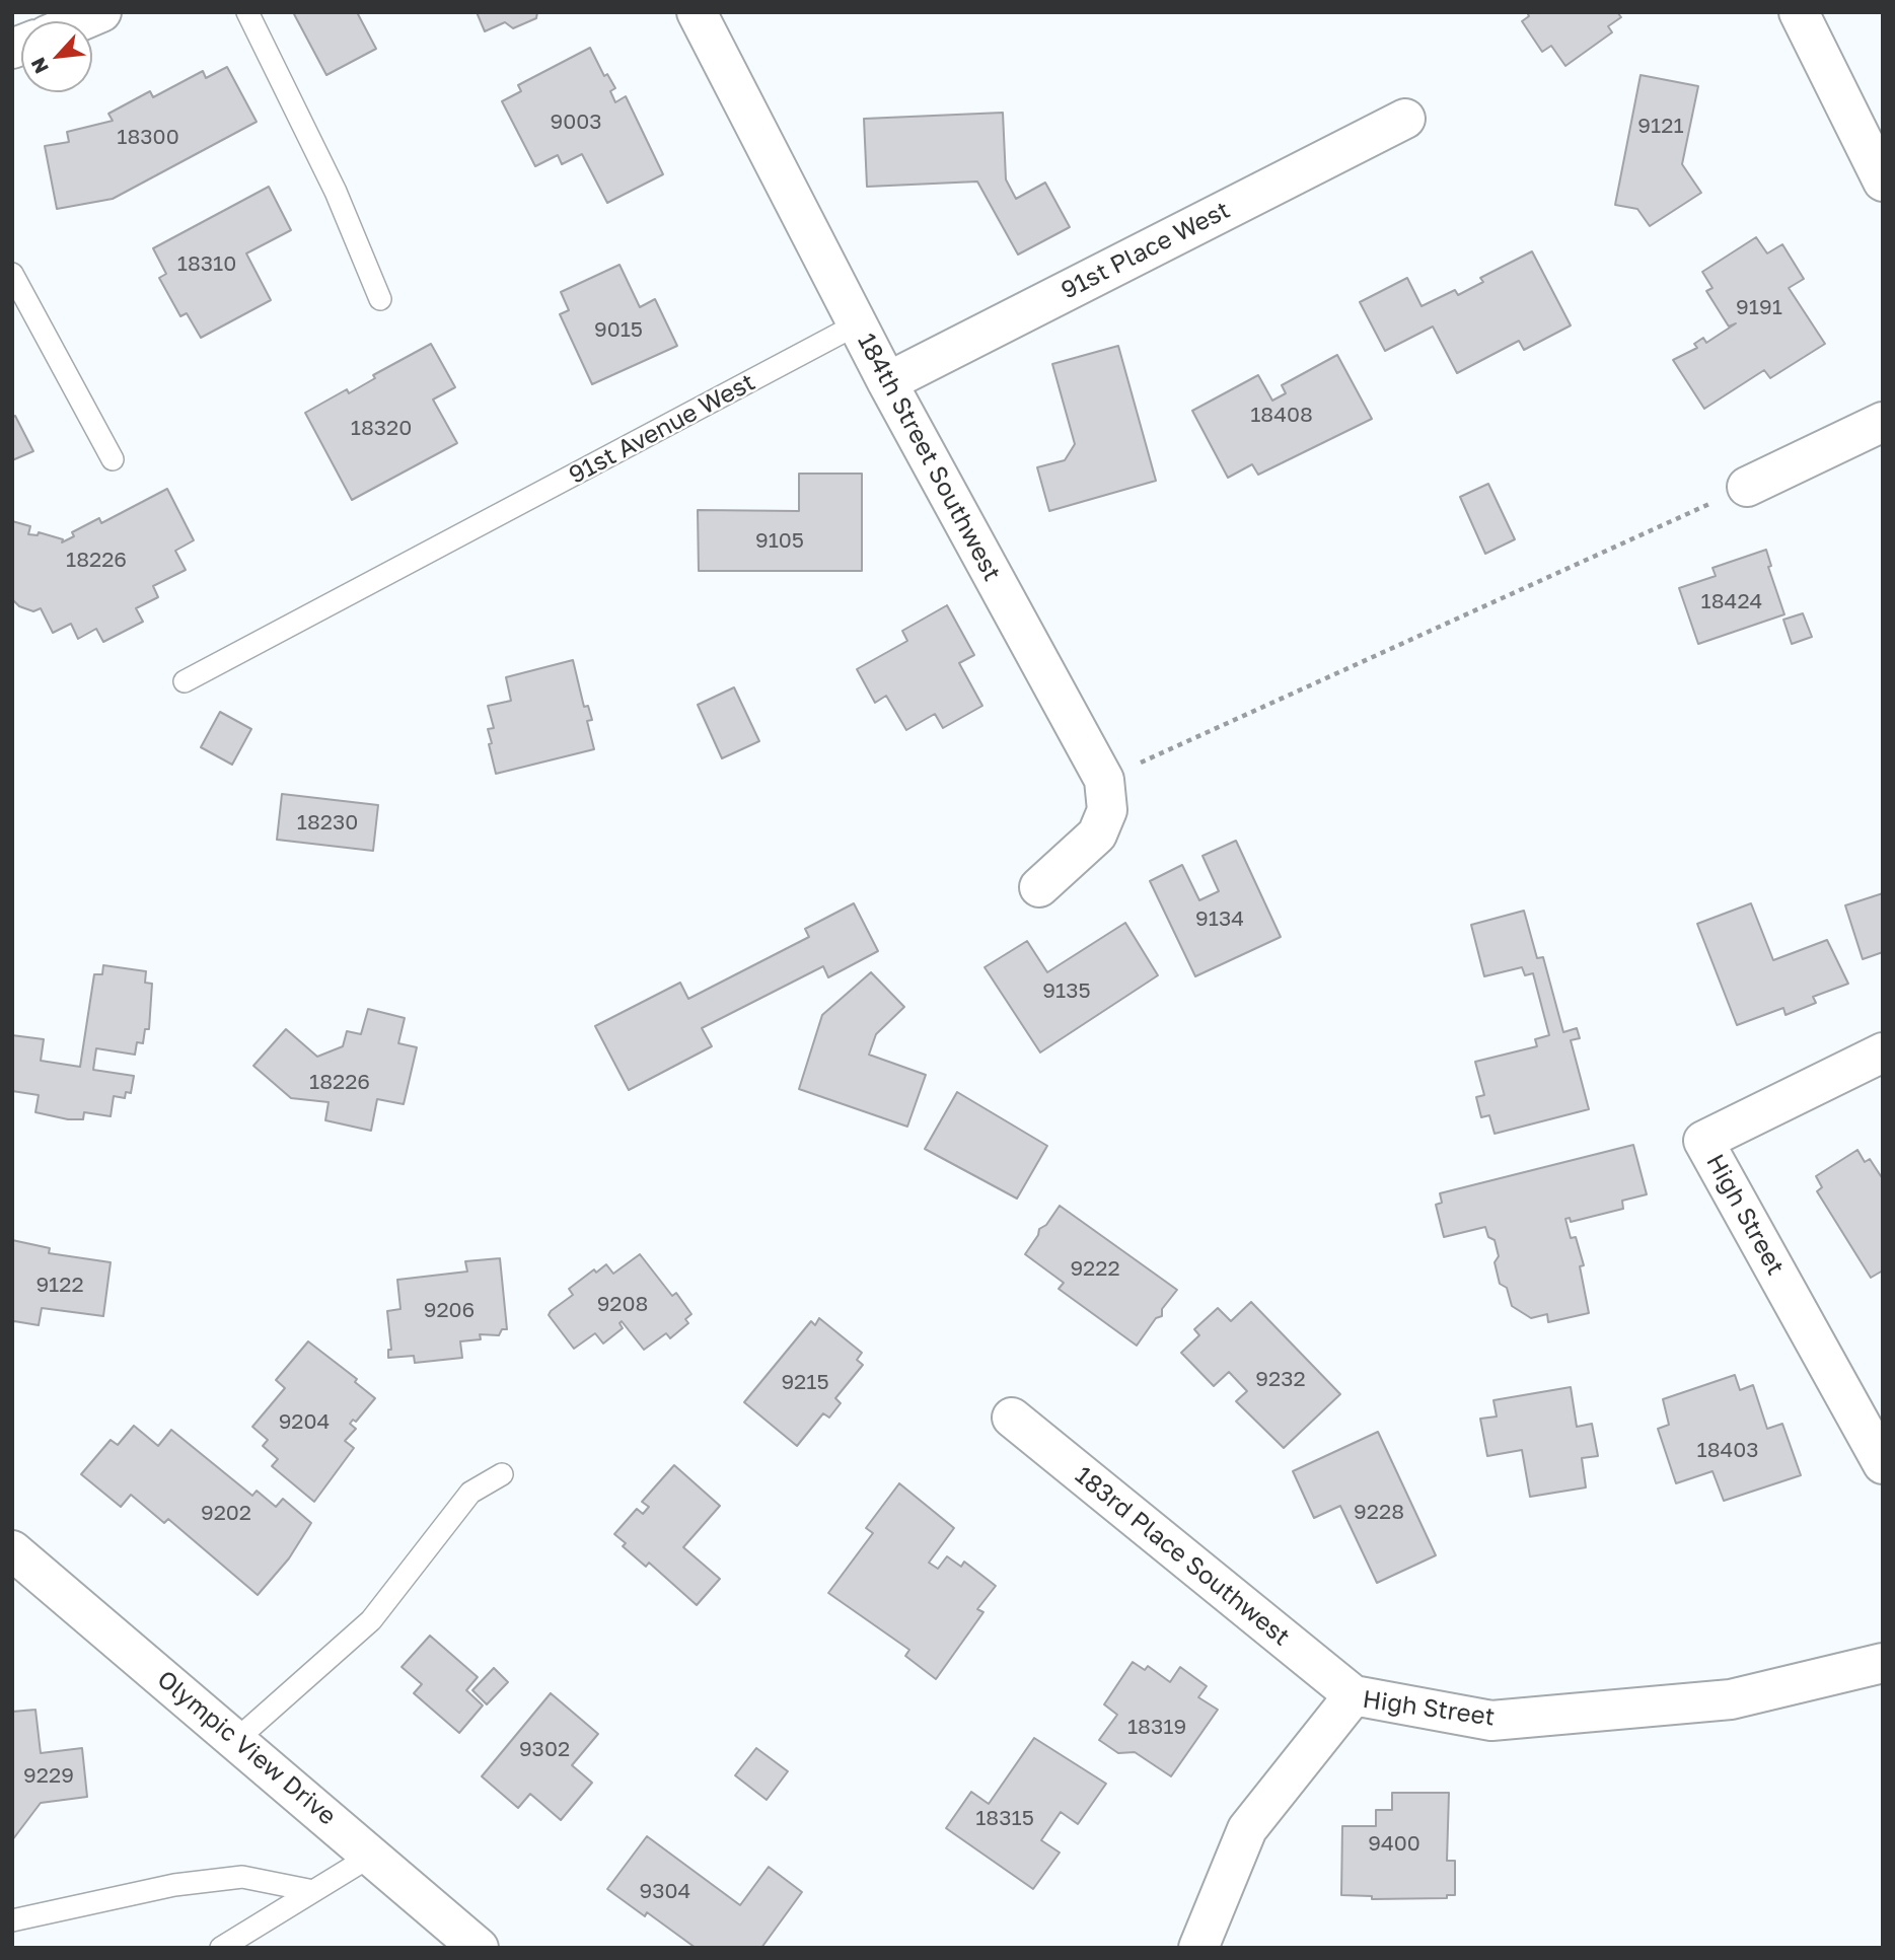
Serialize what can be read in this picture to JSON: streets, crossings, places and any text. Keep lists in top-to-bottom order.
{
  "streets": {
    "street": [
      "91st Place West",
      "184th Street Southwest",
      "High Street",
      "183rd Place Southwest",
      "Olympic View Drive"
    ],
    "lane": ["91st Avenue West"]
  },
  "crossings": [
    ["91st Place West", "184th Street Southwest"],
    ["91st Avenue West", "184th Street Southwest"],
    ["High Street", "183rd Place Southwest"]
  ],
  "house_numbers": [
    "9003",
    "9121",
    "18300",
    "18310",
    "9191",
    "9015",
    "18408",
    "18320",
    "9105",
    "18226",
    "18424",
    "18230",
    "9134",
    "9135",
    "18226",
    "9222",
    "9122",
    "9208",
    "9206",
    "9232",
    "9215",
    "9204",
    "18403",
    "9228",
    "9202",
    "18319",
    "9302",
    "9229",
    "18315",
    "9400",
    "9304"
  ],
  "north": "bottom left"
}
